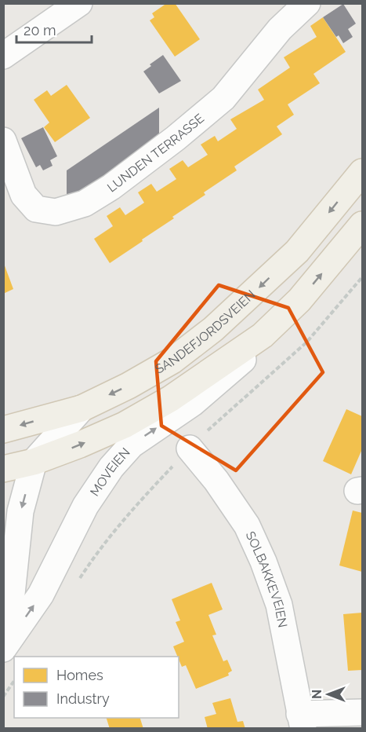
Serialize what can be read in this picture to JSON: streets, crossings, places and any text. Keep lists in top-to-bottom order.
{
  "streets": {
    "main road": ["SANDEFJORDSVEIEN"],
    "street": ["LUNDEN TERRASSE", "MOVEIEN", "SOLBAKKEVEIEN"]
  },
  "crossings": [
    ["SANDEFJORDSVEIEN", "MOVEIEN"]
  ],
  "legend": ["Homes", "Industry"],
  "scale_bar": "20 m",
  "north": "left"
}
